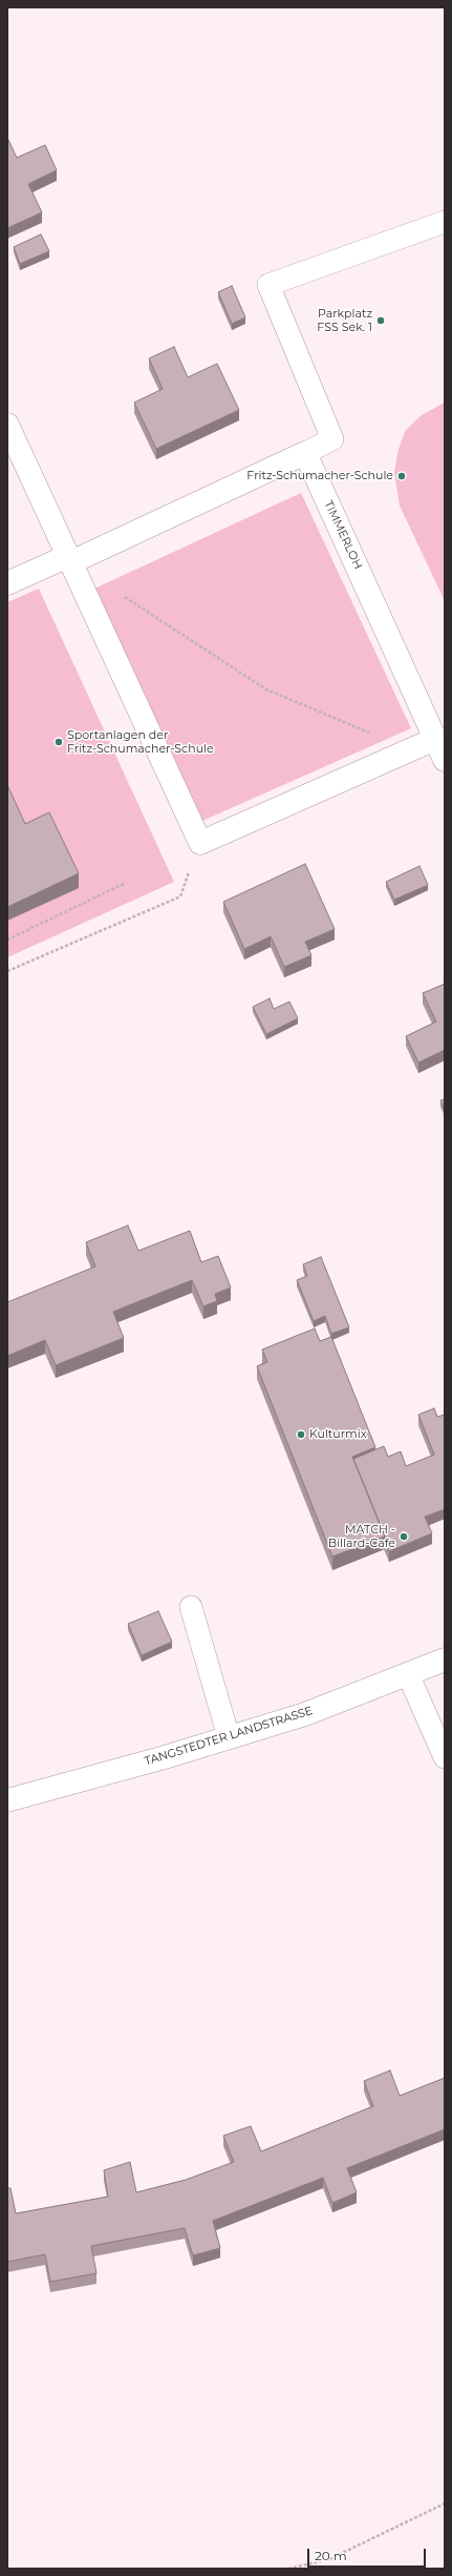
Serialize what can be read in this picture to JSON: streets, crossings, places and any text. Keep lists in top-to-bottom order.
{
  "streets": {
    "street": ["TIMMERLOH", "TANGSTEDTER LANDSTRASSE"]
  },
  "places": [
    "Parkplatz FSS Sek. 1",
    "Fritz-Schumacher-Schule",
    "Sportanlagen der Fritz-Schumacher-Schule",
    "Kulturmix",
    "MATCH - Billard-Cafe"
  ],
  "scale_bar": "20 m"
}
